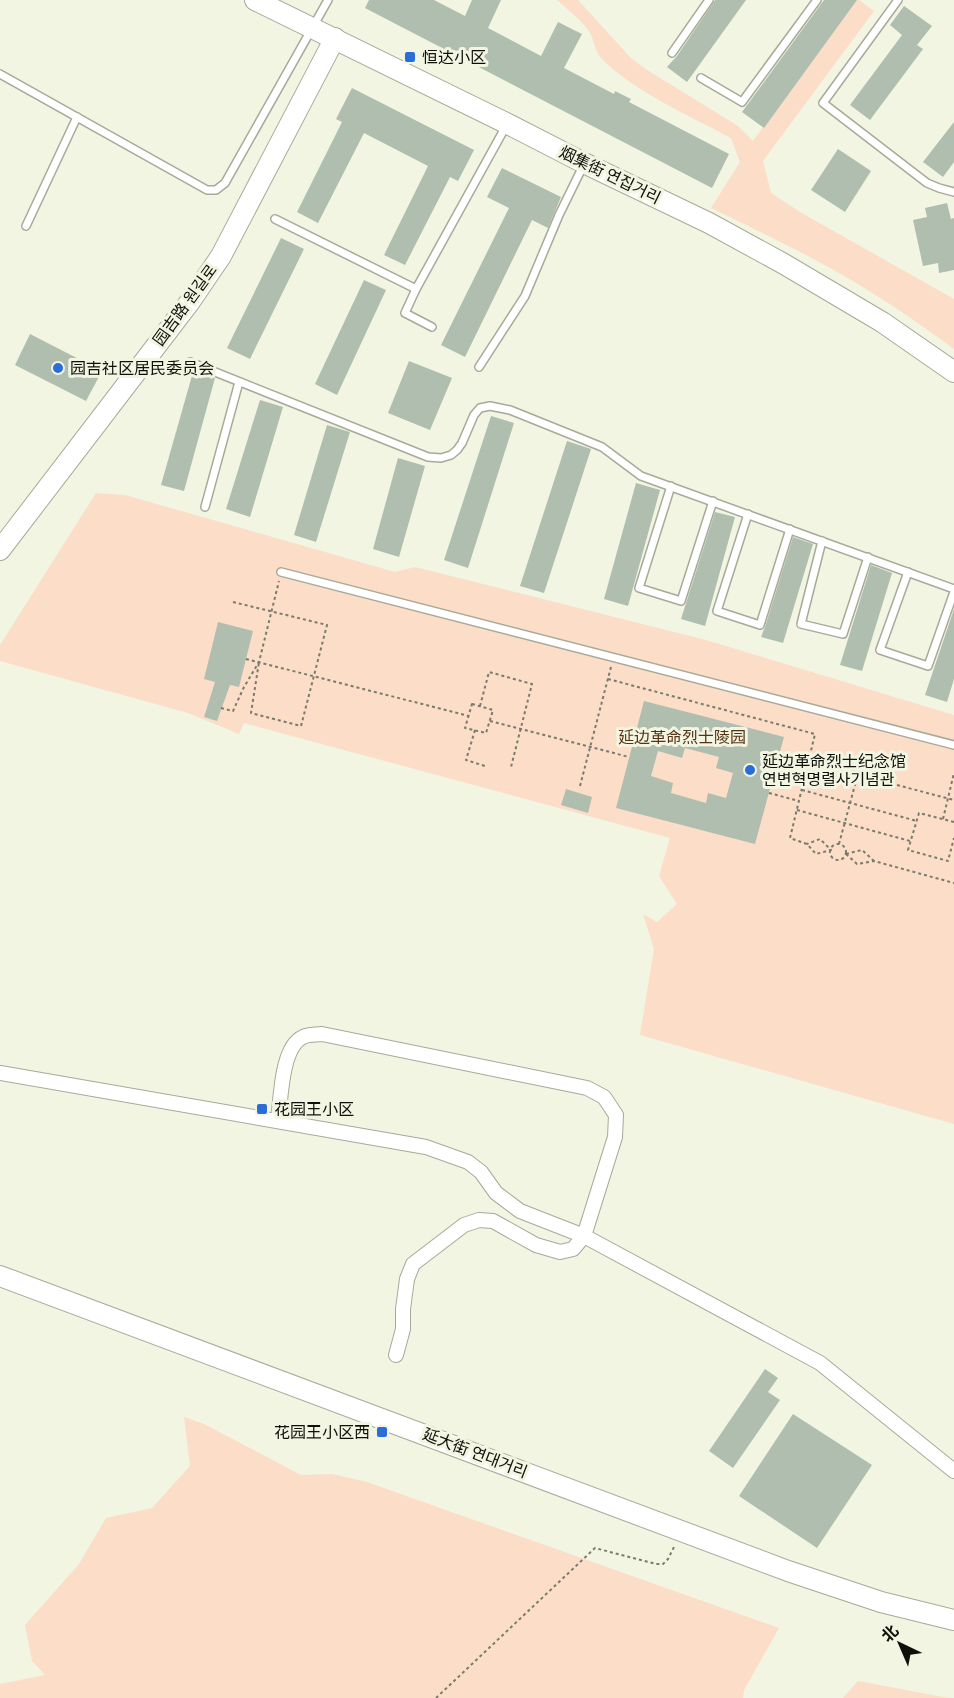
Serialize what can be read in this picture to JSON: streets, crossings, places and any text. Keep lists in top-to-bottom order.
{
  "streets": {
    "main road": ["烟集街 연집거리", "园吉路 원길로", "延大街 연대거리"]
  },
  "crossings": [
    ["烟集街 연집거리", "园吉路 원길로"]
  ],
  "parks": ["延边革命烈士陵园"],
  "places": {
    "transit": ["恒达小区", "花园王小区", "花园王小区西"],
    "other": ["园吉社区居民委员会", "延边革命烈士纪念馆 연변혁명렬사기념관"]
  },
  "north": "top left"
}
